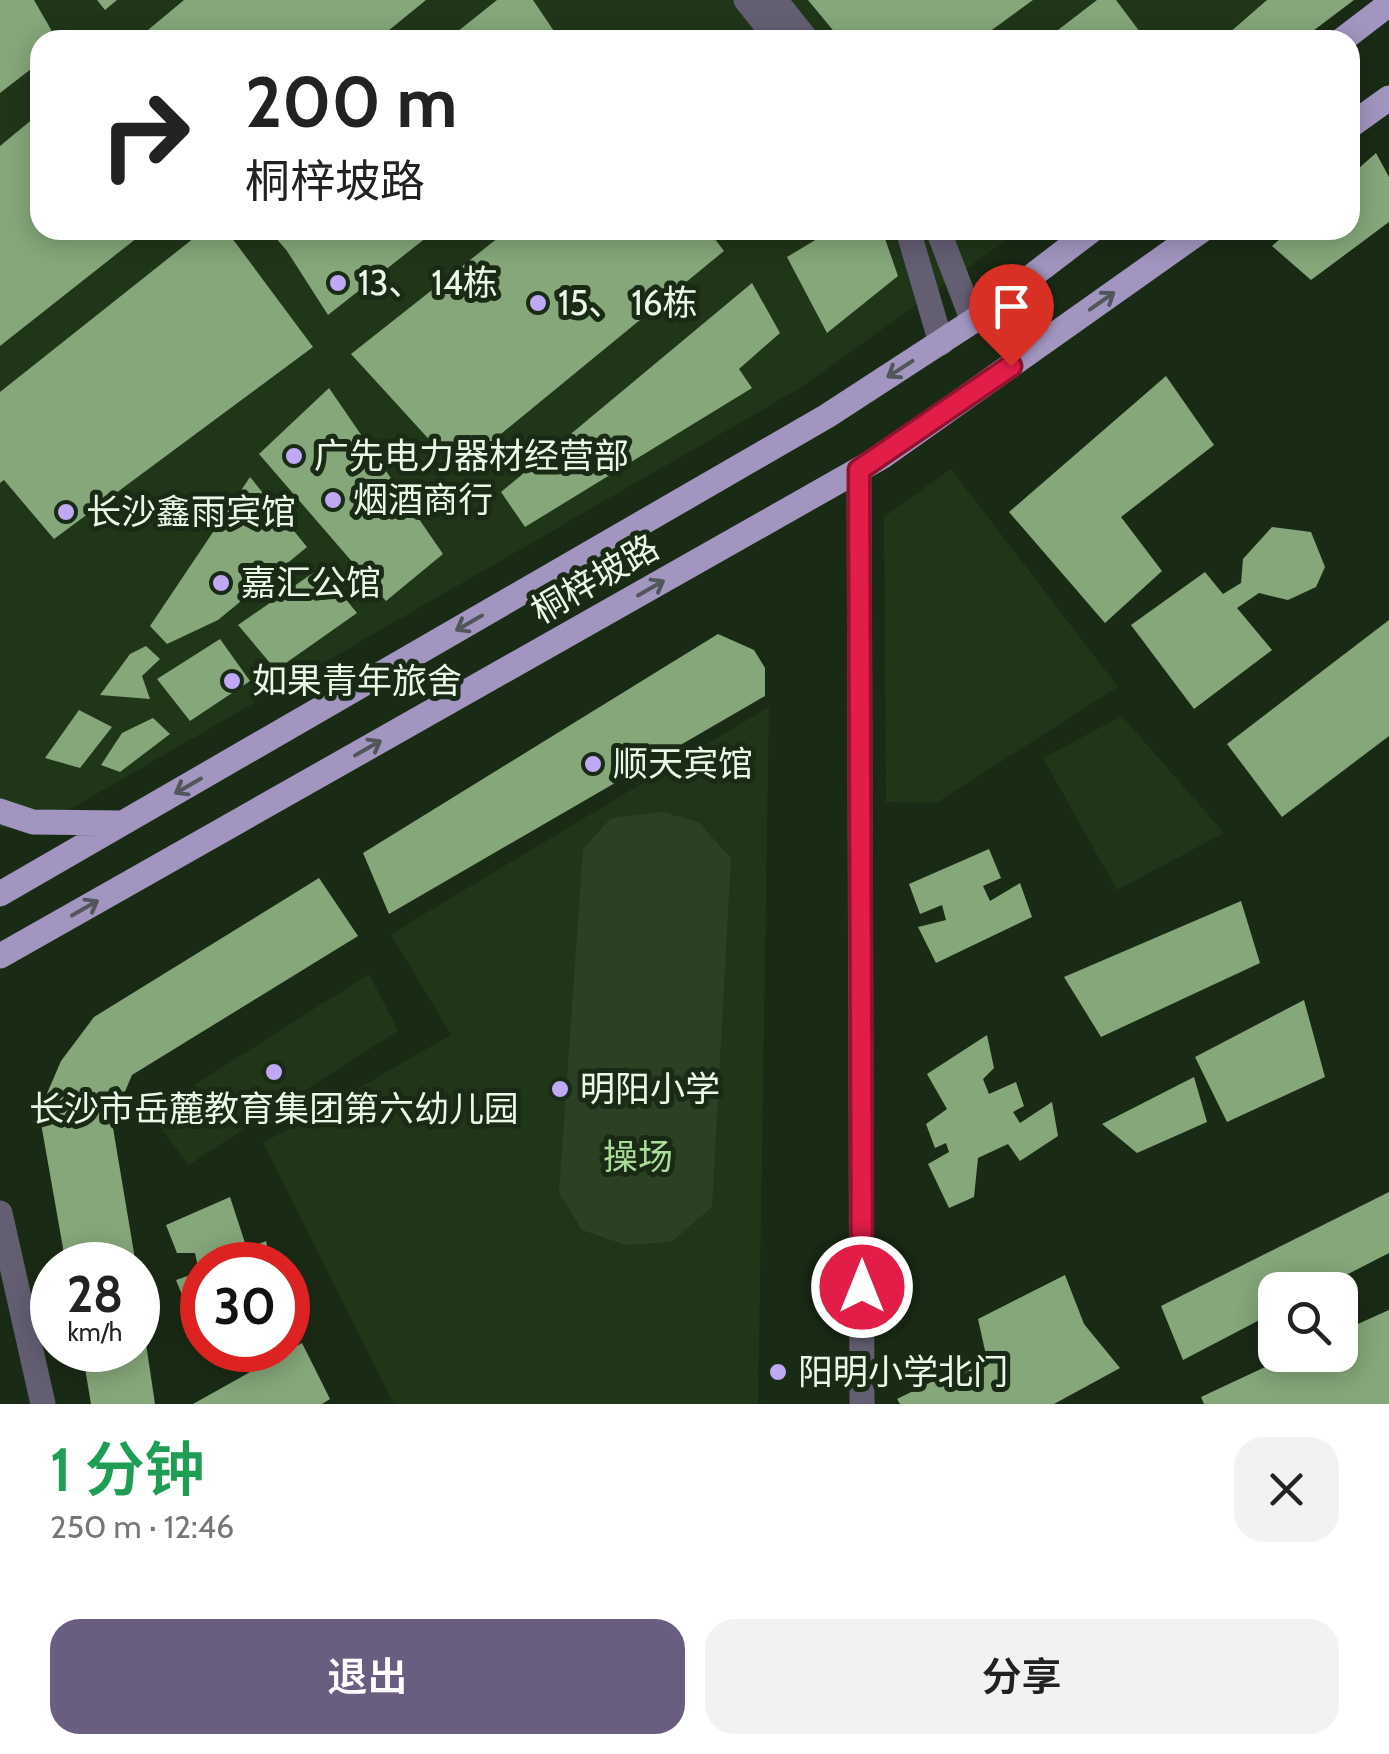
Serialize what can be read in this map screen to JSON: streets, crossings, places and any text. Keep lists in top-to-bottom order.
{
  "streets": {
    "main road": ["桐梓坡路"]
  },
  "parks": ["操场"],
  "places": [
    "13、 14栋",
    "15、 16栋",
    "广先电力器材经营部",
    "烟酒商行",
    "长沙鑫雨宾馆",
    "嘉汇公馆",
    "如果青年旅舍",
    "顺天宾馆",
    "长沙市岳麓教育集团第六幼儿园",
    "明阳小学",
    "阳明小学北门"
  ],
  "page": {
    "turn": ["200 m", "桐梓坡路"],
    "speed": "28 km/h",
    "limit": "30",
    "heading": ["1 分钟", "250 m · 12:46"],
    "buttons": ["退出", "分享"]
  }
}
